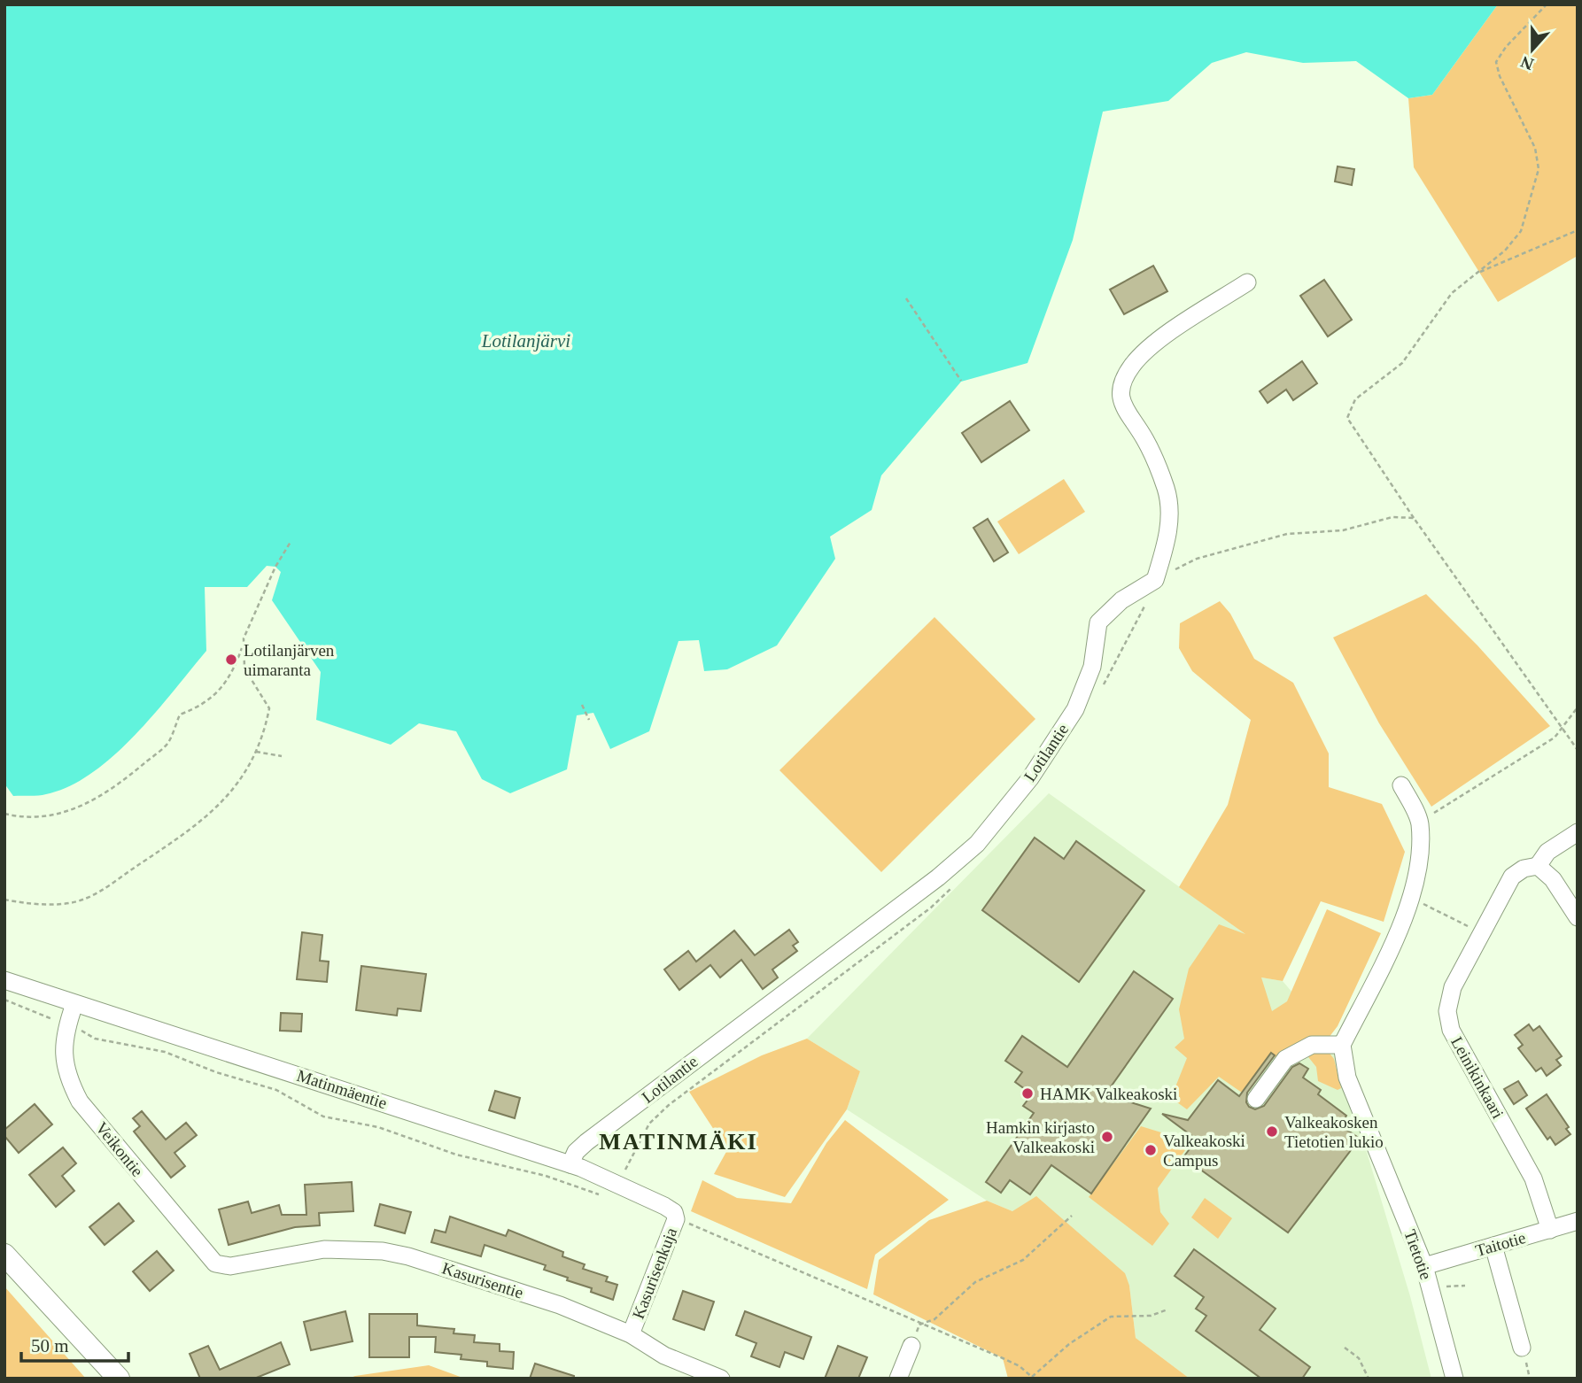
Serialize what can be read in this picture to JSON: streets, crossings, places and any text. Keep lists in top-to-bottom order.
{
  "streets": {
    "street": [
      "Lotilantie",
      "Leinikinkaari",
      "Matinmäentie",
      "Veikontie",
      "Taitotie",
      "Tietotie",
      "Kasurisenkuja",
      "Kasurisentie"
    ]
  },
  "crossings": [
    ["Lotilantie", "Matinmäentie"],
    ["Leinikinkaari", "Taitotie"],
    ["Matinmäentie", "Veikontie"],
    ["Matinmäentie", "Kasurisenkuja"],
    ["Veikontie", "Kasurisentie"],
    ["Taitotie", "Tietotie"],
    ["Kasurisenkuja", "Kasurisentie"]
  ],
  "districts": ["MATINMÄKI"],
  "water": ["Lotilanjärvi"],
  "places": [
    "Lotilanjärven uimaranta",
    "HAMK Valkeakoski",
    "Valkeakosken Tietotien lukio",
    "Hamkin kirjasto Valkeakoski",
    "Valkeakoski Campus"
  ],
  "scale_bar": "50 m",
  "north": "bottom"
}
